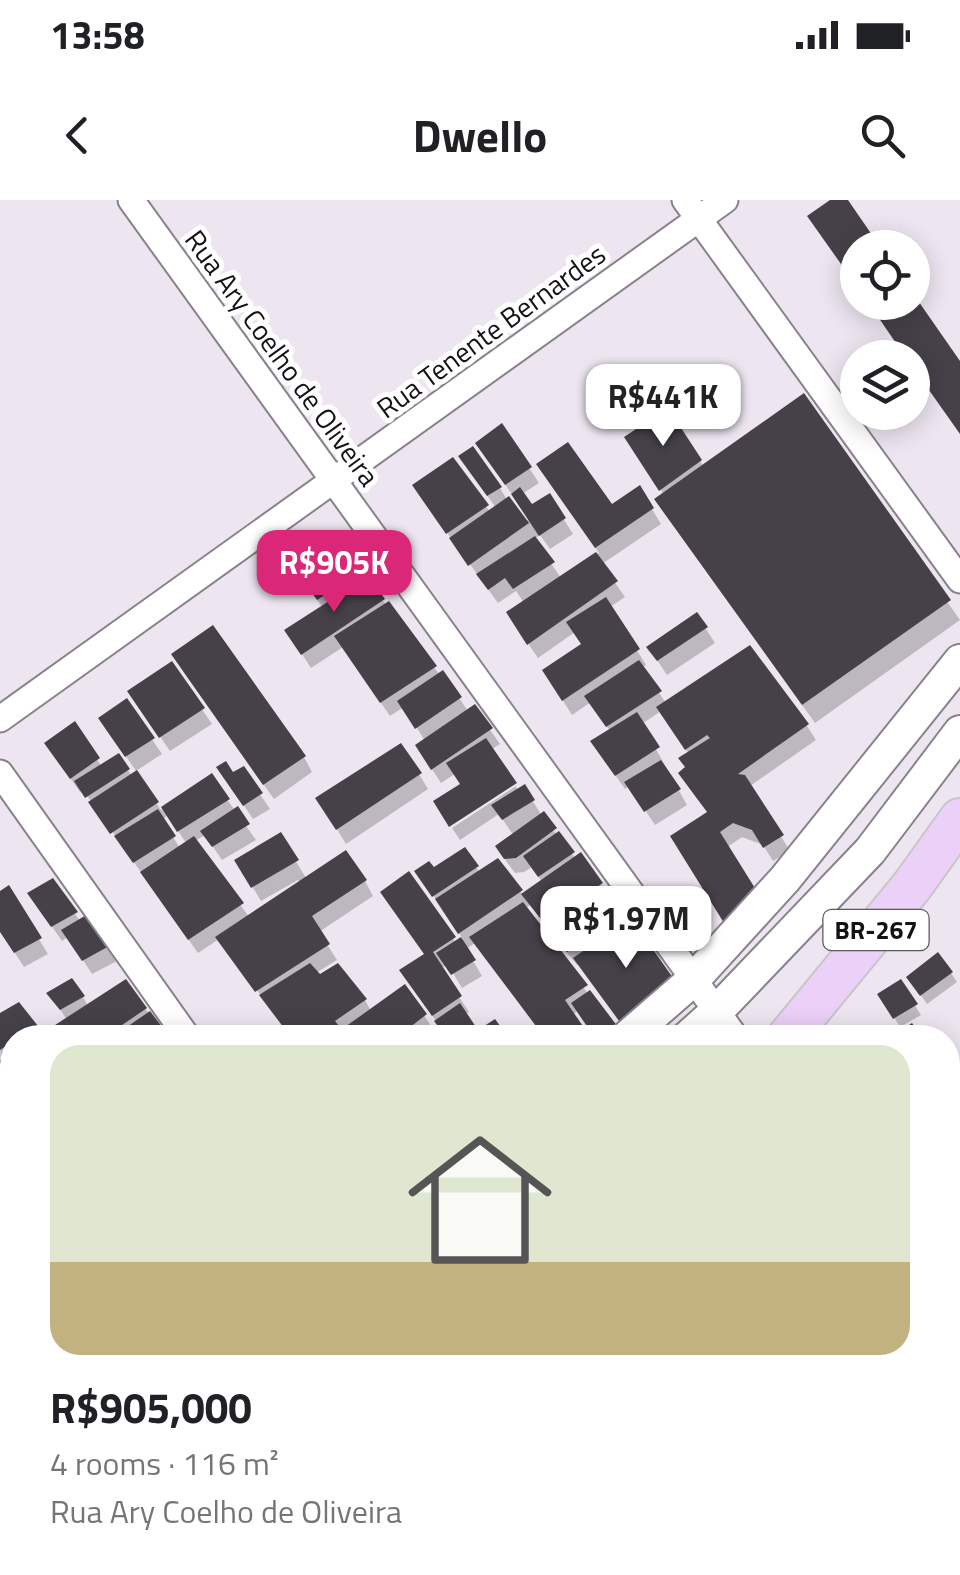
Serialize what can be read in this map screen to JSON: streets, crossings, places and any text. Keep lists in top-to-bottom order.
{
  "streets": {
    "main road": ["BR-267"],
    "street": ["Rua Tenente Bernardes", "Rua Ary Coelho de Oliveira"]
  },
  "crossings": [
    ["Rua Tenente Bernardes", "Rua Ary Coelho de Oliveira"]
  ],
  "page": {
    "status": "13:58",
    "header": "Dwello",
    "price": ["R$441K", "R$905K", "R$1.97M"],
    "list": [
      {
        "name": "R$905,000",
        "note": "4 rooms · 116 m² · Rua Ary Coelho de Oliveira"
      }
    ]
  }
}
